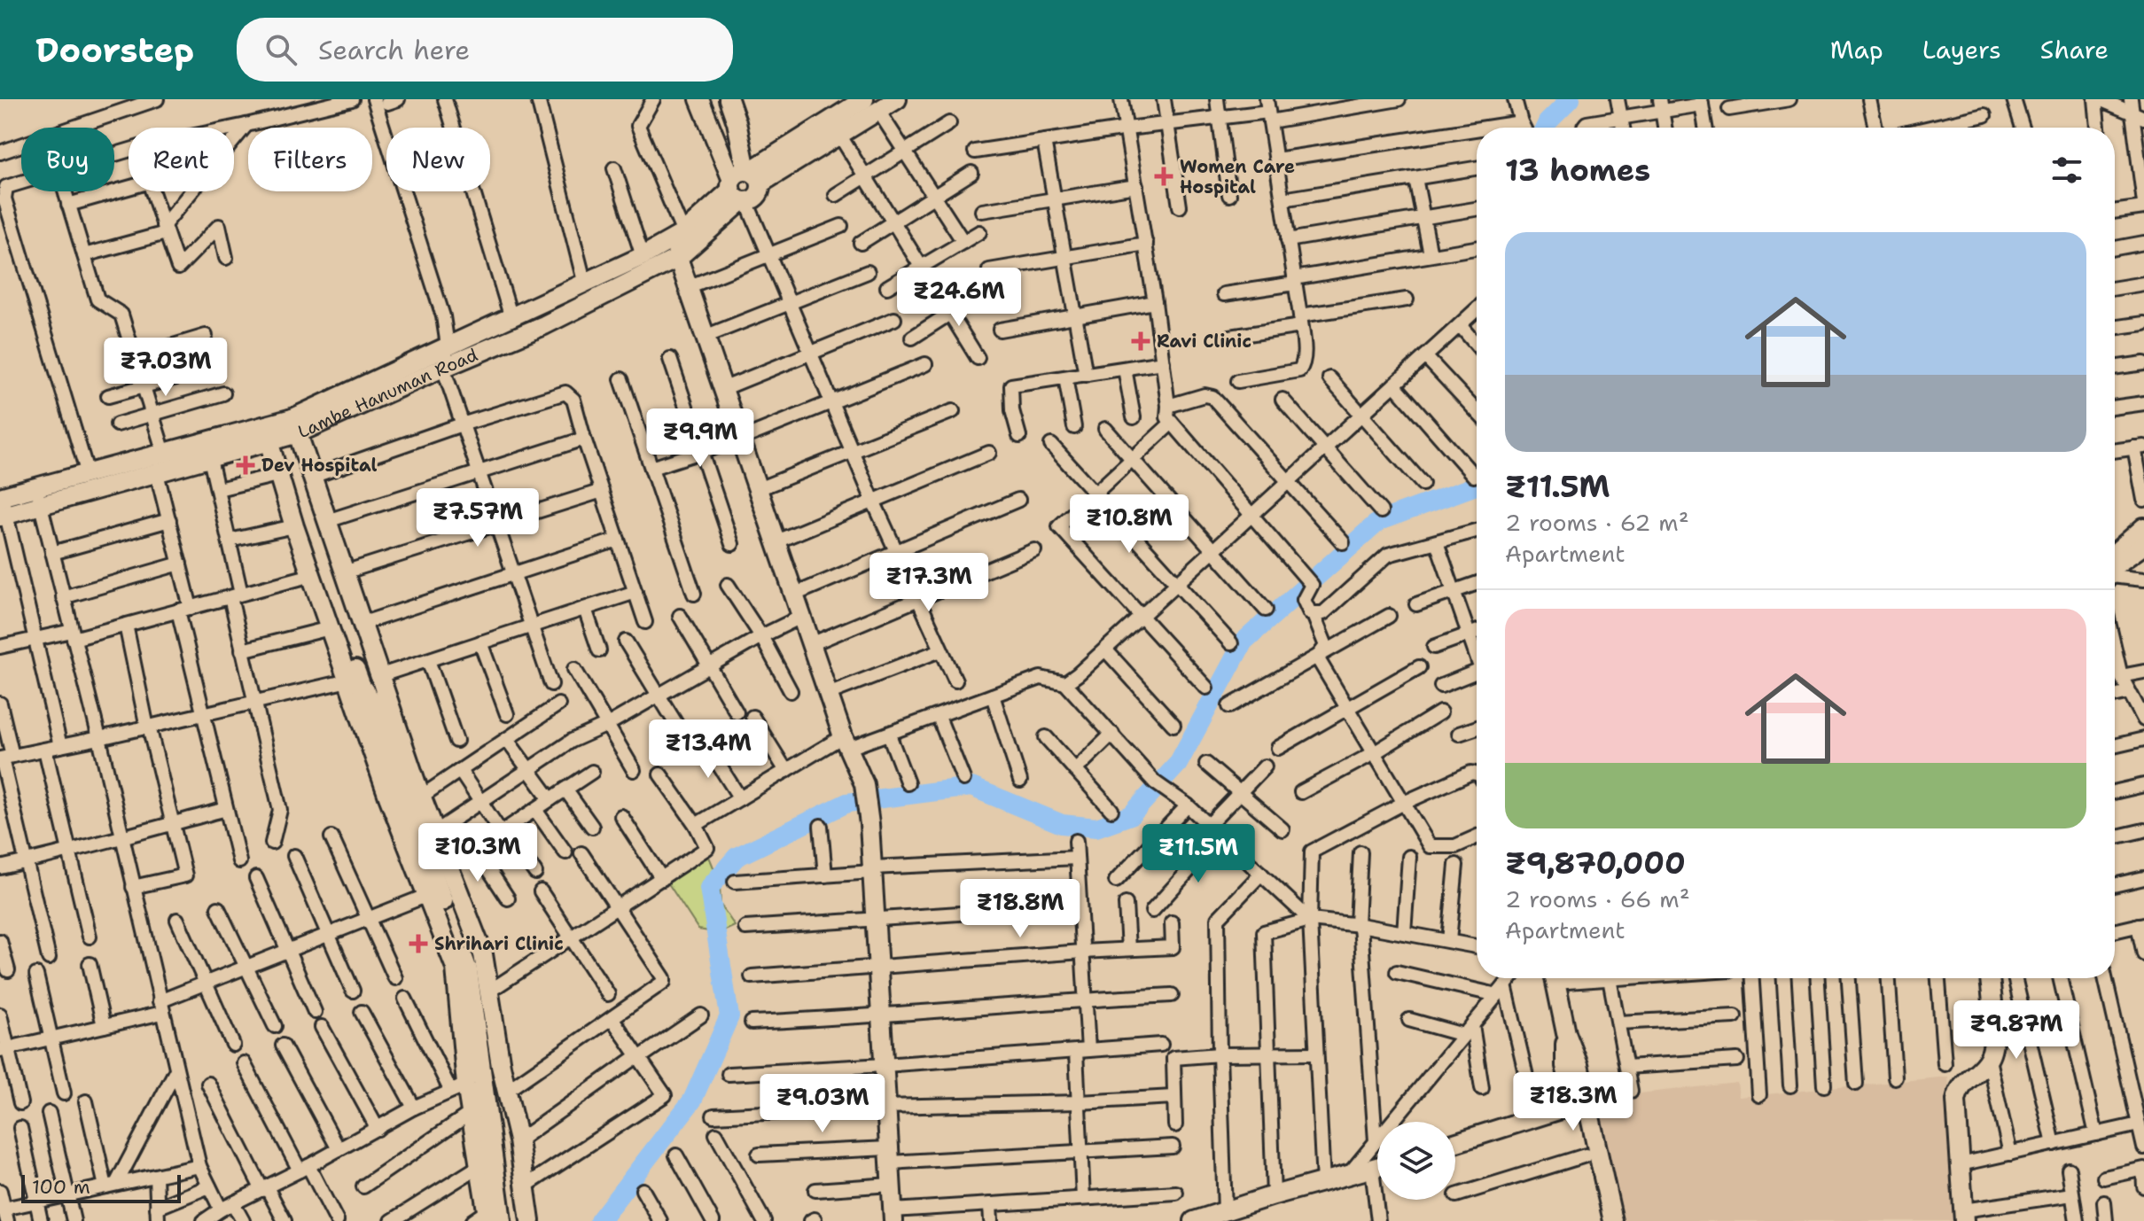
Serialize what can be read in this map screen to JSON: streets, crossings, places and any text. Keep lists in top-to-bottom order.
{
  "streets": {
    "main road": ["Lambe Hanuman Road"]
  },
  "places": {
    "health": [
      "Women Care Hospital",
      "Ravi Clinic",
      "Dev Hospital",
      "Shrihari Clinic"
    ]
  },
  "scale_bar": "100 m",
  "page": {
    "header": "Doorstep",
    "search": "Search here",
    "nav": ["Map", "Layers", "Share"],
    "chip": [
      "Buy",
      "Rent",
      "Filters",
      "New"
    ],
    "heading": "13 homes",
    "list": [
      {
        "name": "₹11.5M",
        "note": "2 rooms · 62 m² · Apartment"
      },
      {
        "name": "₹9,870,000",
        "note": "2 rooms · 66 m² · Apartment"
      }
    ],
    "price": [
      "₹24.6M",
      "₹7.03M",
      "₹9.9M",
      "₹7.57M",
      "₹10.8M",
      "₹17.3M",
      "₹13.4M",
      "₹10.3M",
      "₹11.5M",
      "₹18.8M",
      "₹9.87M",
      "₹18.3M",
      "₹9.03M"
    ],
    "scale": "100 m"
  }
}
